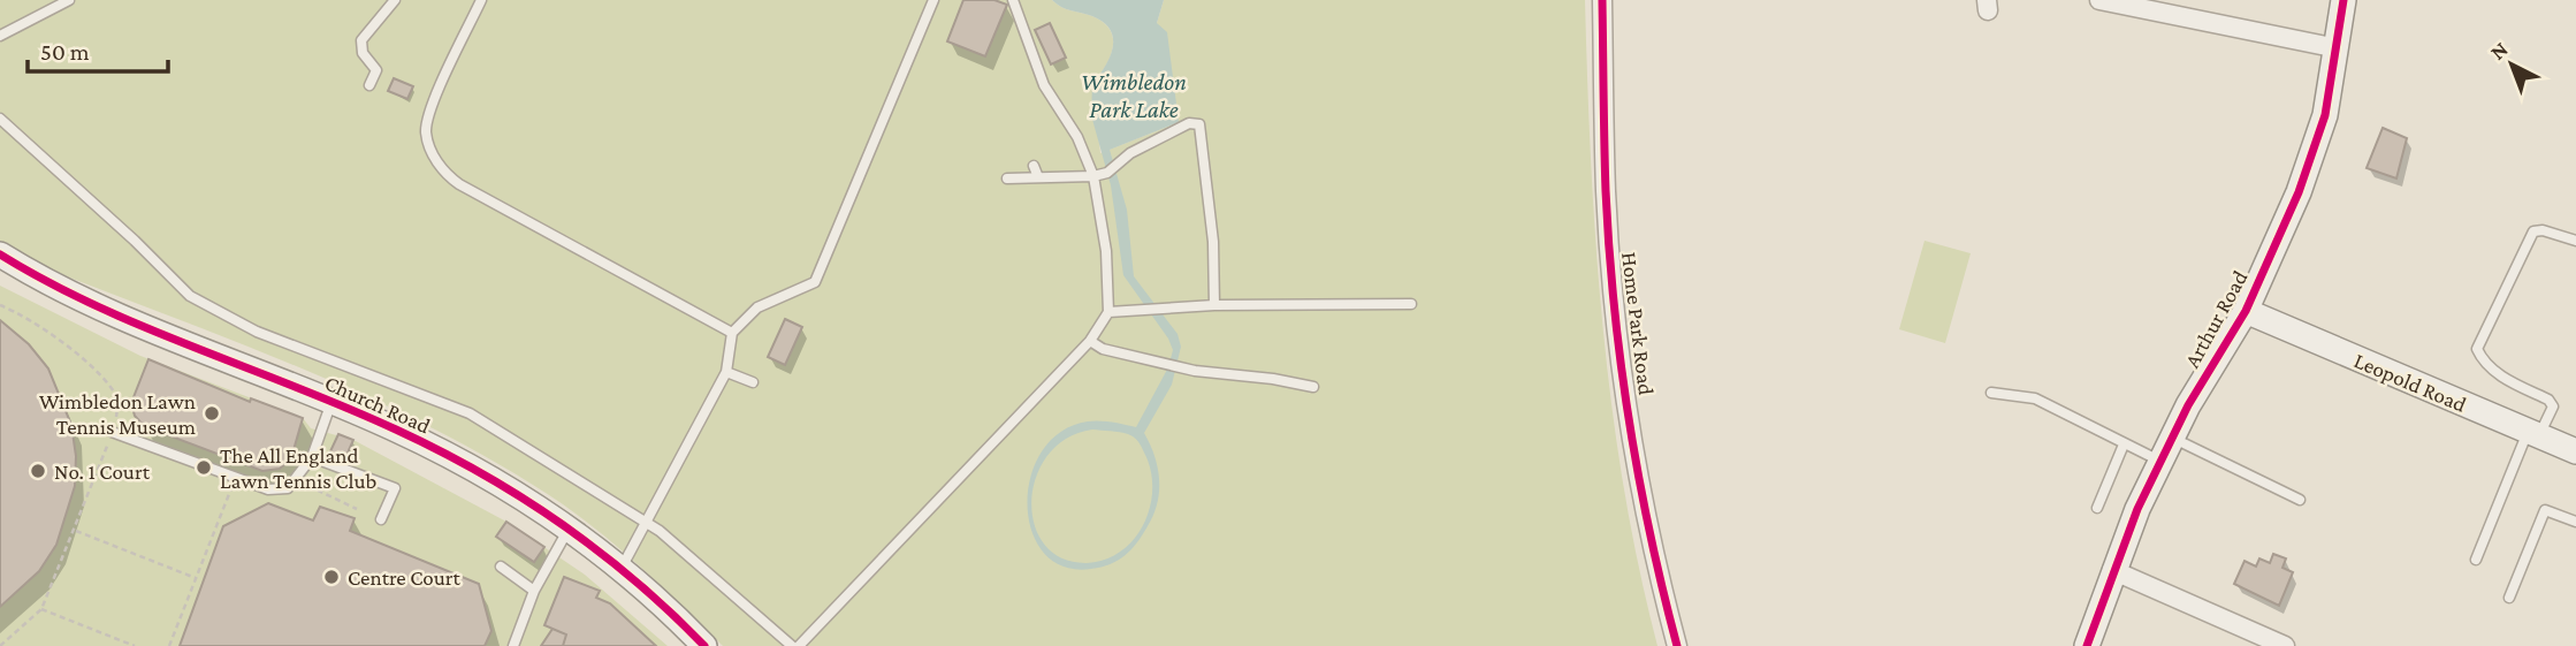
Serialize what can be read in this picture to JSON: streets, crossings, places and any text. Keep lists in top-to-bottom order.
{
  "streets": {
    "street": [
      "Arthur Road",
      "Home Park Road",
      "Leopold Road",
      "Church Road"
    ]
  },
  "crossings": [
    ["Arthur Road", "Leopold Road"]
  ],
  "water": ["Wimbledon Park Lake"],
  "places": [
    "Wimbledon Lawn Tennis Museum",
    "The All England Lawn Tennis Club",
    "No. 1 Court",
    "Centre Court"
  ],
  "scale_bar": "50 m",
  "north": "top left"
}
